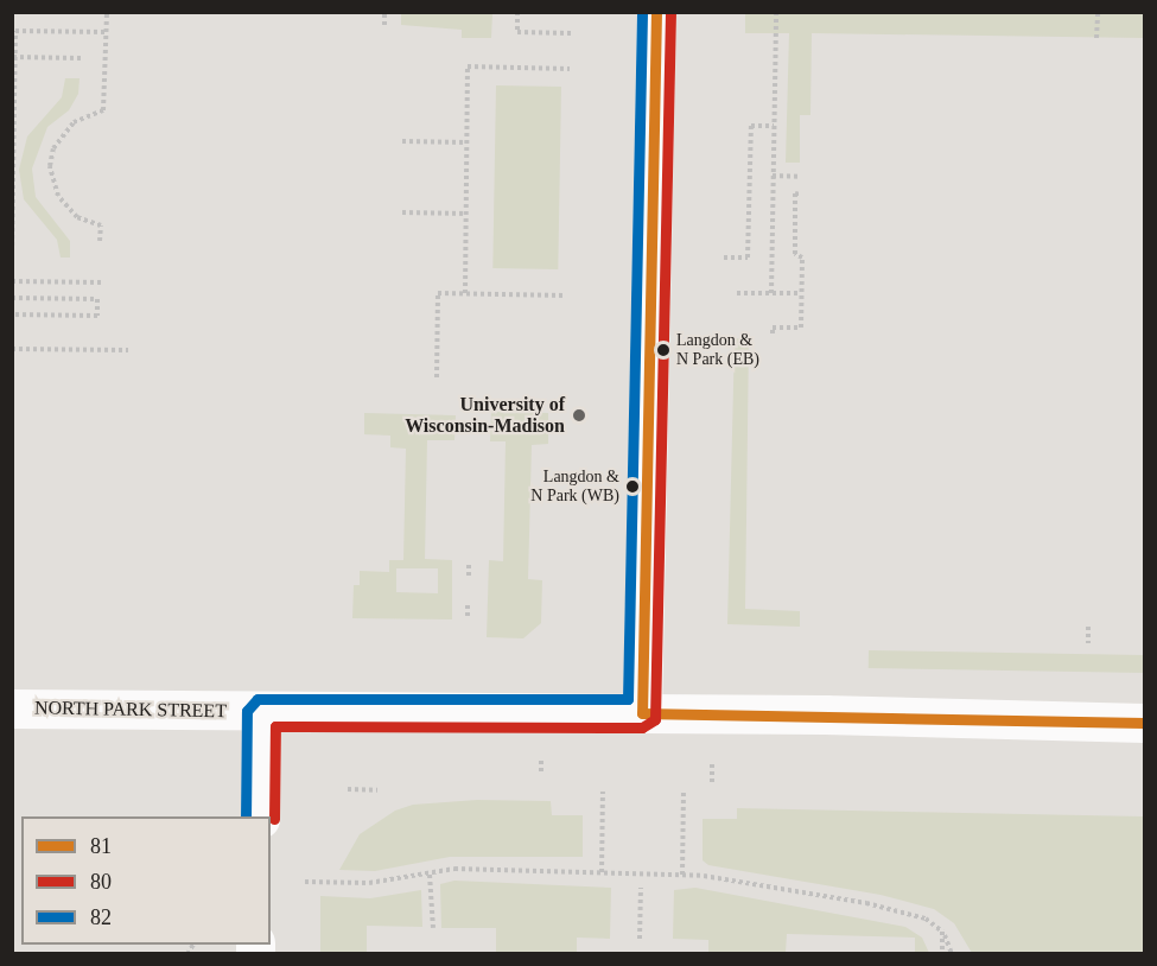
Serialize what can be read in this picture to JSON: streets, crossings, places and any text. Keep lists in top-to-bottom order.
{
  "streets": {
    "street": ["NORTH PARK STREET"]
  },
  "places": ["Langdon & N Park (EB)", "University of Wisconsin-Madison", "Langdon & N Park (WB)"],
  "lines": ["transit line 81", "transit line 80", "transit line 82"],
  "legend": ["81", "80", "82"]
}
